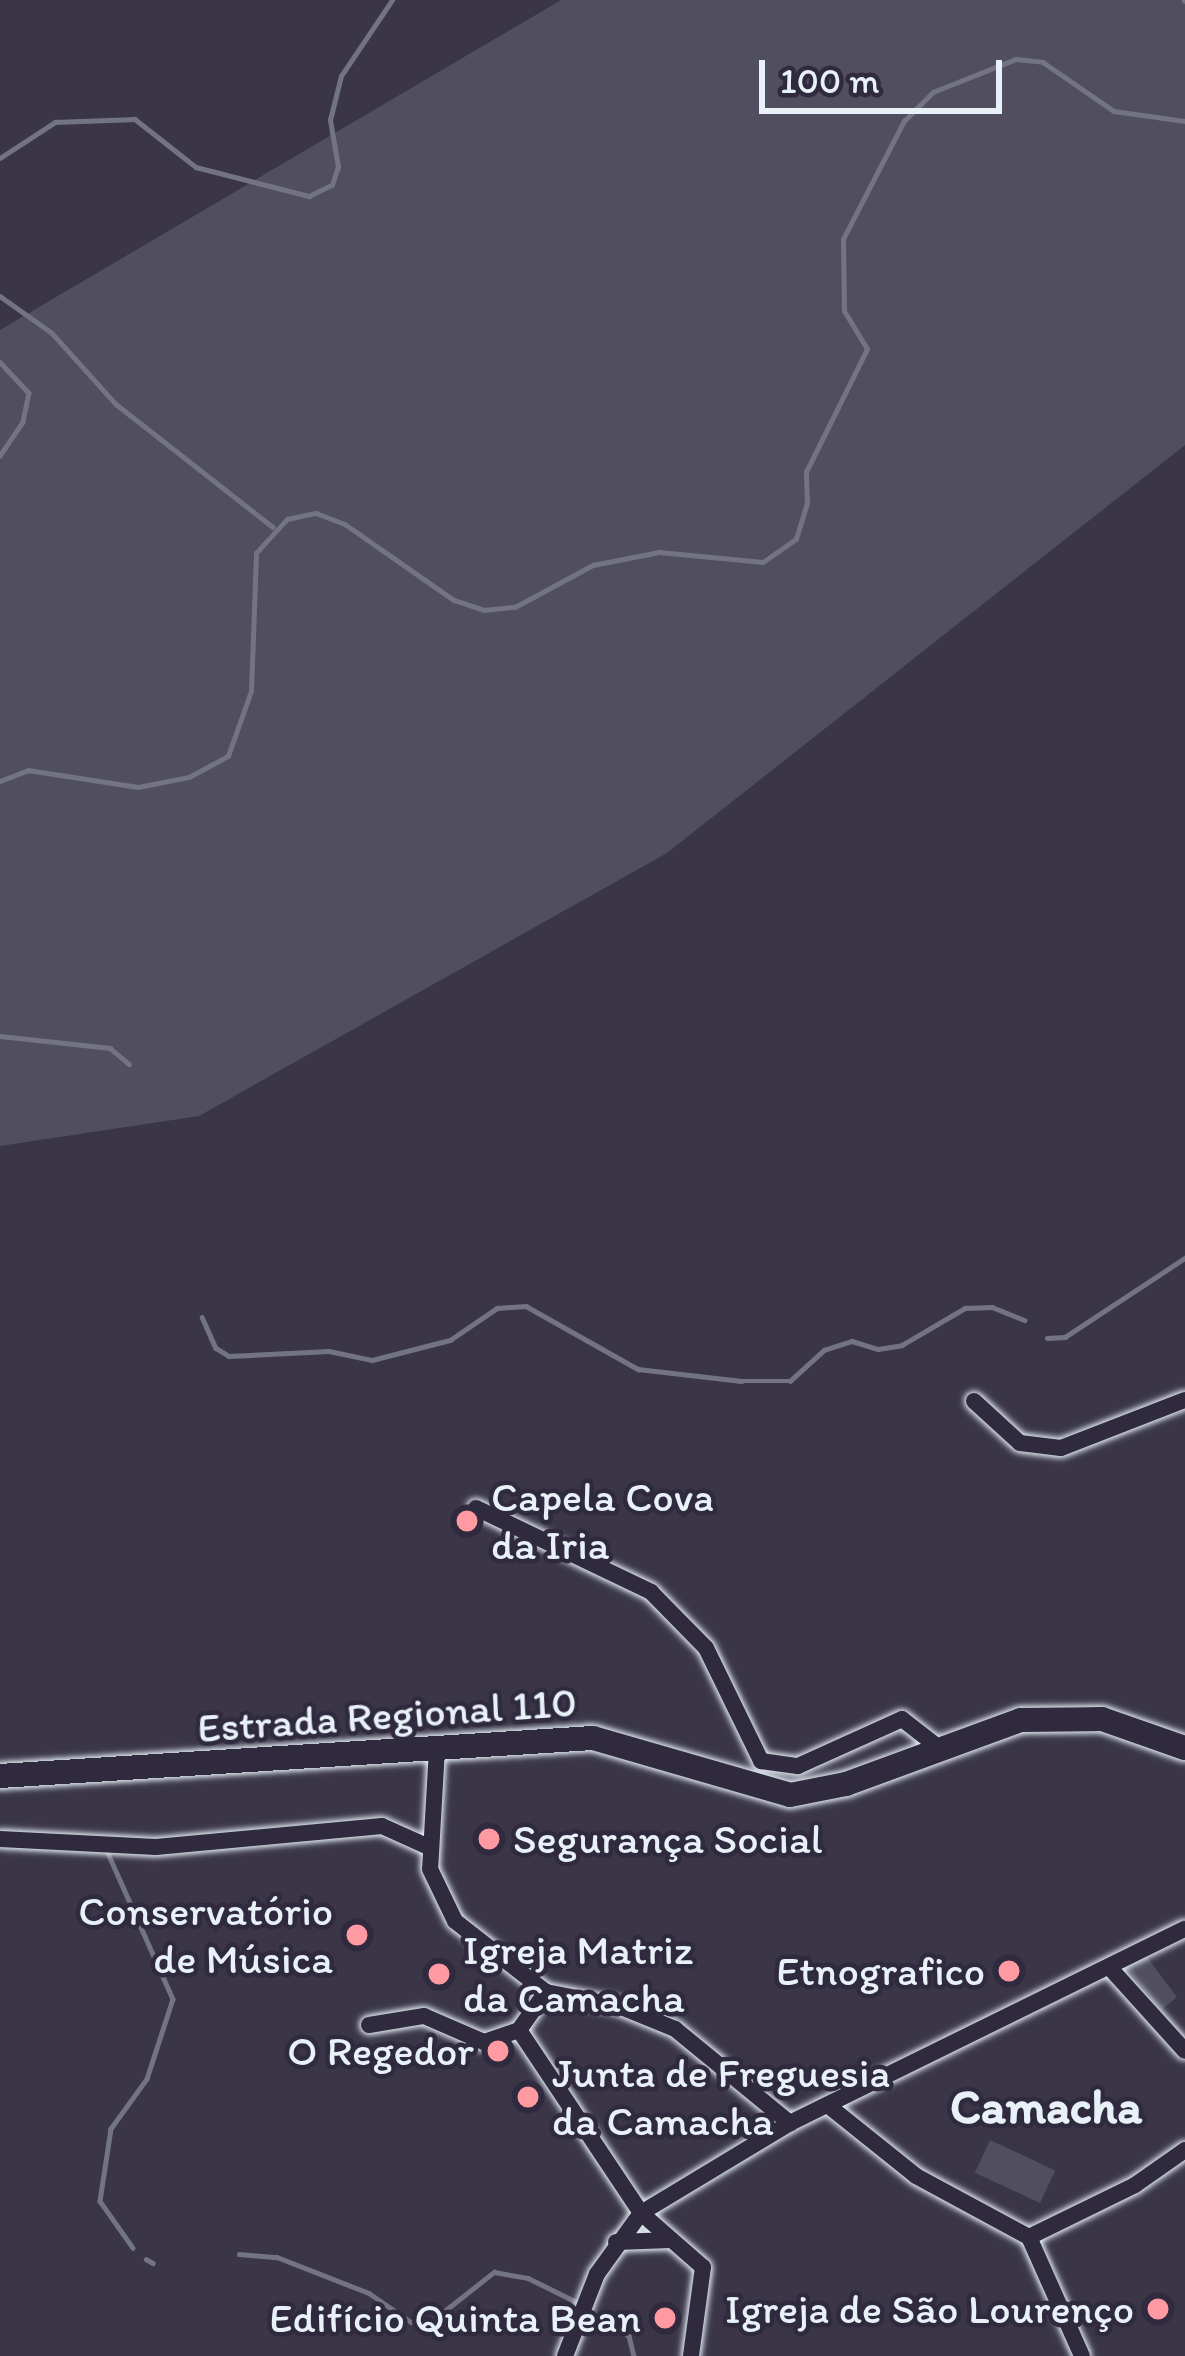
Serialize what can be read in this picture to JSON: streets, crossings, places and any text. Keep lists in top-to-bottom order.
{
  "streets": {
    "main road": ["Estrada Regional 110"]
  },
  "districts": ["Camacha"],
  "places": [
    "Capela Cova da Iria",
    "Segurança Social",
    "Conservatório de Música",
    "Etnografico",
    "Igreja Matriz da Camacha",
    "O Regedor",
    "Junta de Freguesia da Camacha",
    "Igreja de São Lourenço",
    "Edifício Quinta Bean"
  ],
  "scale_bar": "100 m"
}
